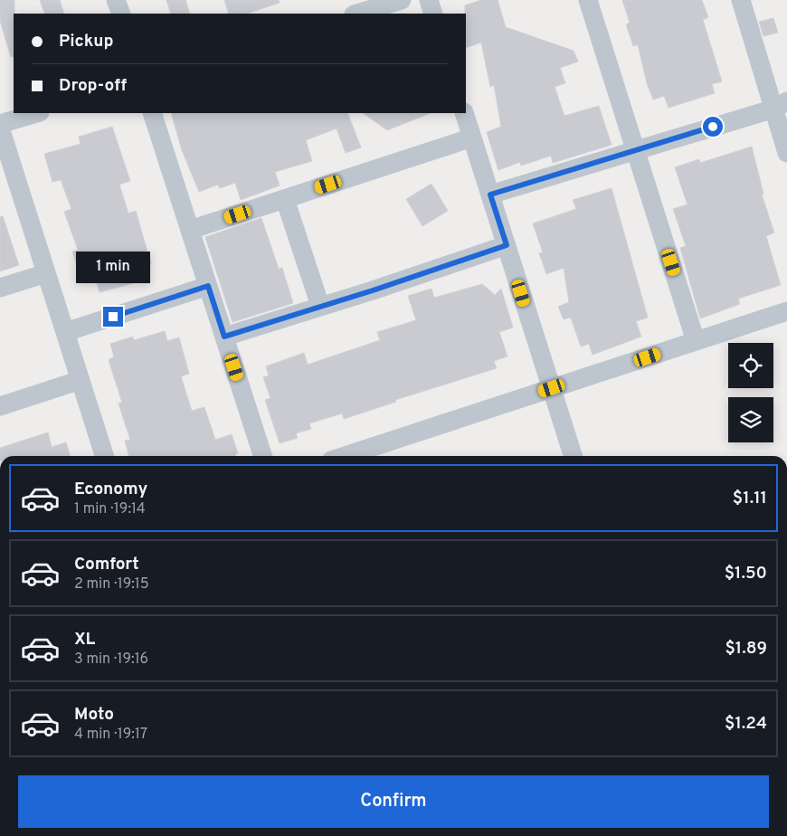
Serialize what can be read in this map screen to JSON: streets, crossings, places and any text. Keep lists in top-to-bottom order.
{
  "page": {
    "banner": ["Pickup", "Drop-off"],
    "bubble": "1 min",
    "list": [
      {
        "name": "Economy",
        "note": "1 min · 19:14",
        "value": "$1.11"
      },
      {
        "name": "Comfort",
        "note": "2 min · 19:15",
        "value": "$1.50"
      },
      {
        "name": "XL",
        "note": "3 min · 19:16",
        "value": "$1.89"
      },
      {
        "name": "Moto",
        "note": "4 min · 19:17",
        "value": "$1.24"
      }
    ],
    "buttons": "Confirm"
  }
}
